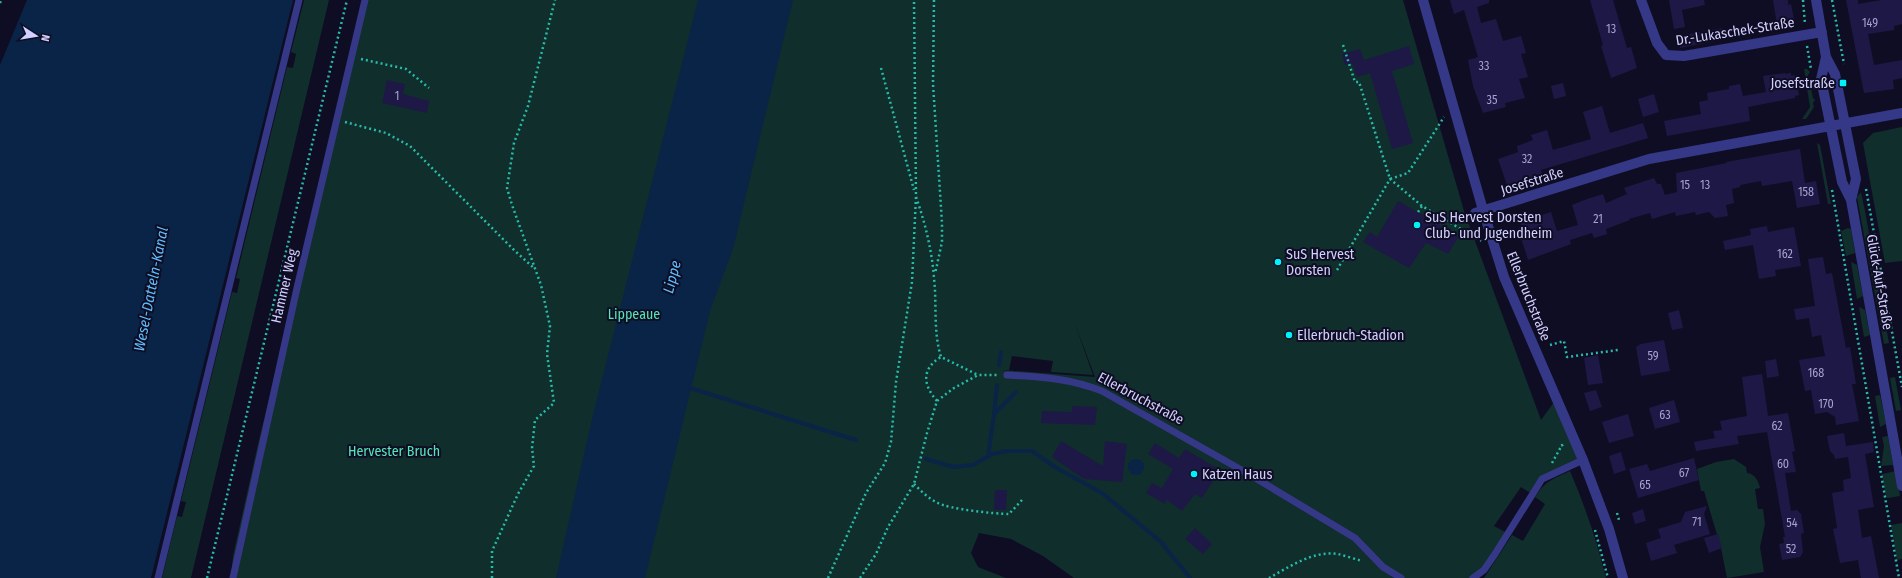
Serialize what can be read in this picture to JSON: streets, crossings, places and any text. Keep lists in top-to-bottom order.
{
  "streets": {
    "street": [
      "Dr.-Lukaschek-Straße",
      "Josefstraße",
      "Glück-Auf-Straße",
      "Ellerbruchstraße"
    ],
    "lane": ["Hammer Weg"]
  },
  "crossings": [
    ["Dr.-Lukaschek-Straße", "Glück-Auf-Straße"],
    ["Josefstraße", "Glück-Auf-Straße"],
    ["Josefstraße", "Ellerbruchstraße"]
  ],
  "water": ["Lippe", "Wesel-Datteln-Kanal"],
  "parks": ["Lippeaue", "Hervester Bruch"],
  "places": {
    "transit": ["Josefstraße"],
    "other": [
      "SuS Hervest Dorsten Club- und Jugendheim",
      "SuS Hervest Dorsten",
      "Ellerbruch-Stadion",
      "Katzen Haus"
    ]
  },
  "house_numbers": [
    "149",
    "13",
    "33",
    "1",
    "35",
    "32",
    "15",
    "13",
    "158",
    "21",
    "162",
    "59",
    "168",
    "170",
    "63",
    "62",
    "60",
    "67",
    "65",
    "71",
    "54",
    "52"
  ],
  "north": "right"
}
